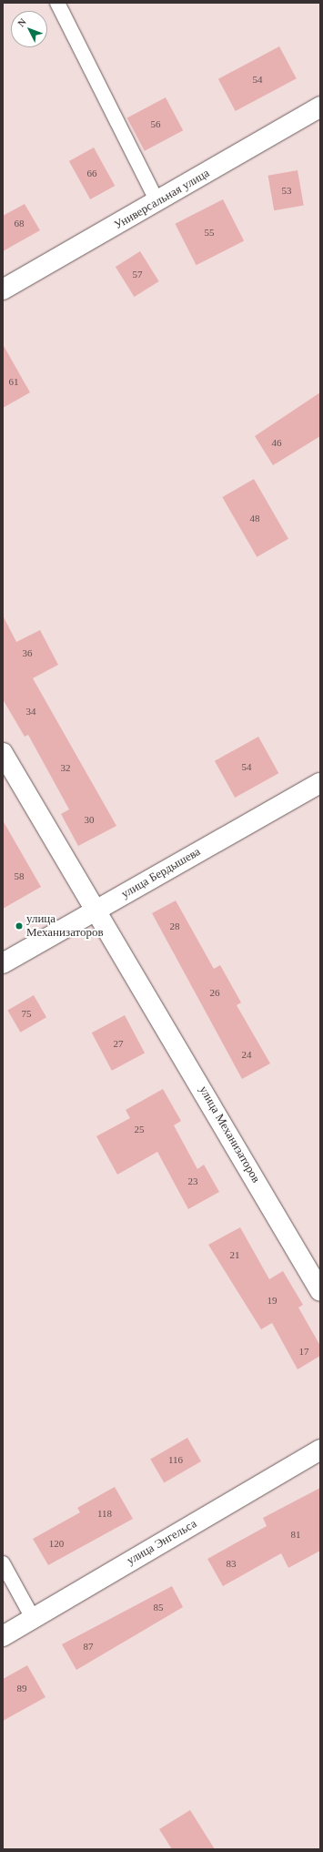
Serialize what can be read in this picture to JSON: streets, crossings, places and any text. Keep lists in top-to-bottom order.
{
  "streets": {
    "street": [
      "Универсальная улица",
      "улица Бердышева",
      "улица Механизаторов",
      "улица Энгельса"
    ]
  },
  "crossings": [
    ["улица Бердышева", "улица Механизаторов"]
  ],
  "places": ["улица Механизаторов"],
  "house_numbers": [
    "54",
    "56",
    "66",
    "53",
    "68",
    "55",
    "57",
    "61",
    "46",
    "48",
    "36",
    "34",
    "54",
    "32",
    "30",
    "58",
    "28",
    "26",
    "75",
    "27",
    "24",
    "25",
    "23",
    "21",
    "19",
    "17",
    "116",
    "118",
    "81",
    "120",
    "83",
    "85",
    "87",
    "89"
  ],
  "north": "top left"
}
